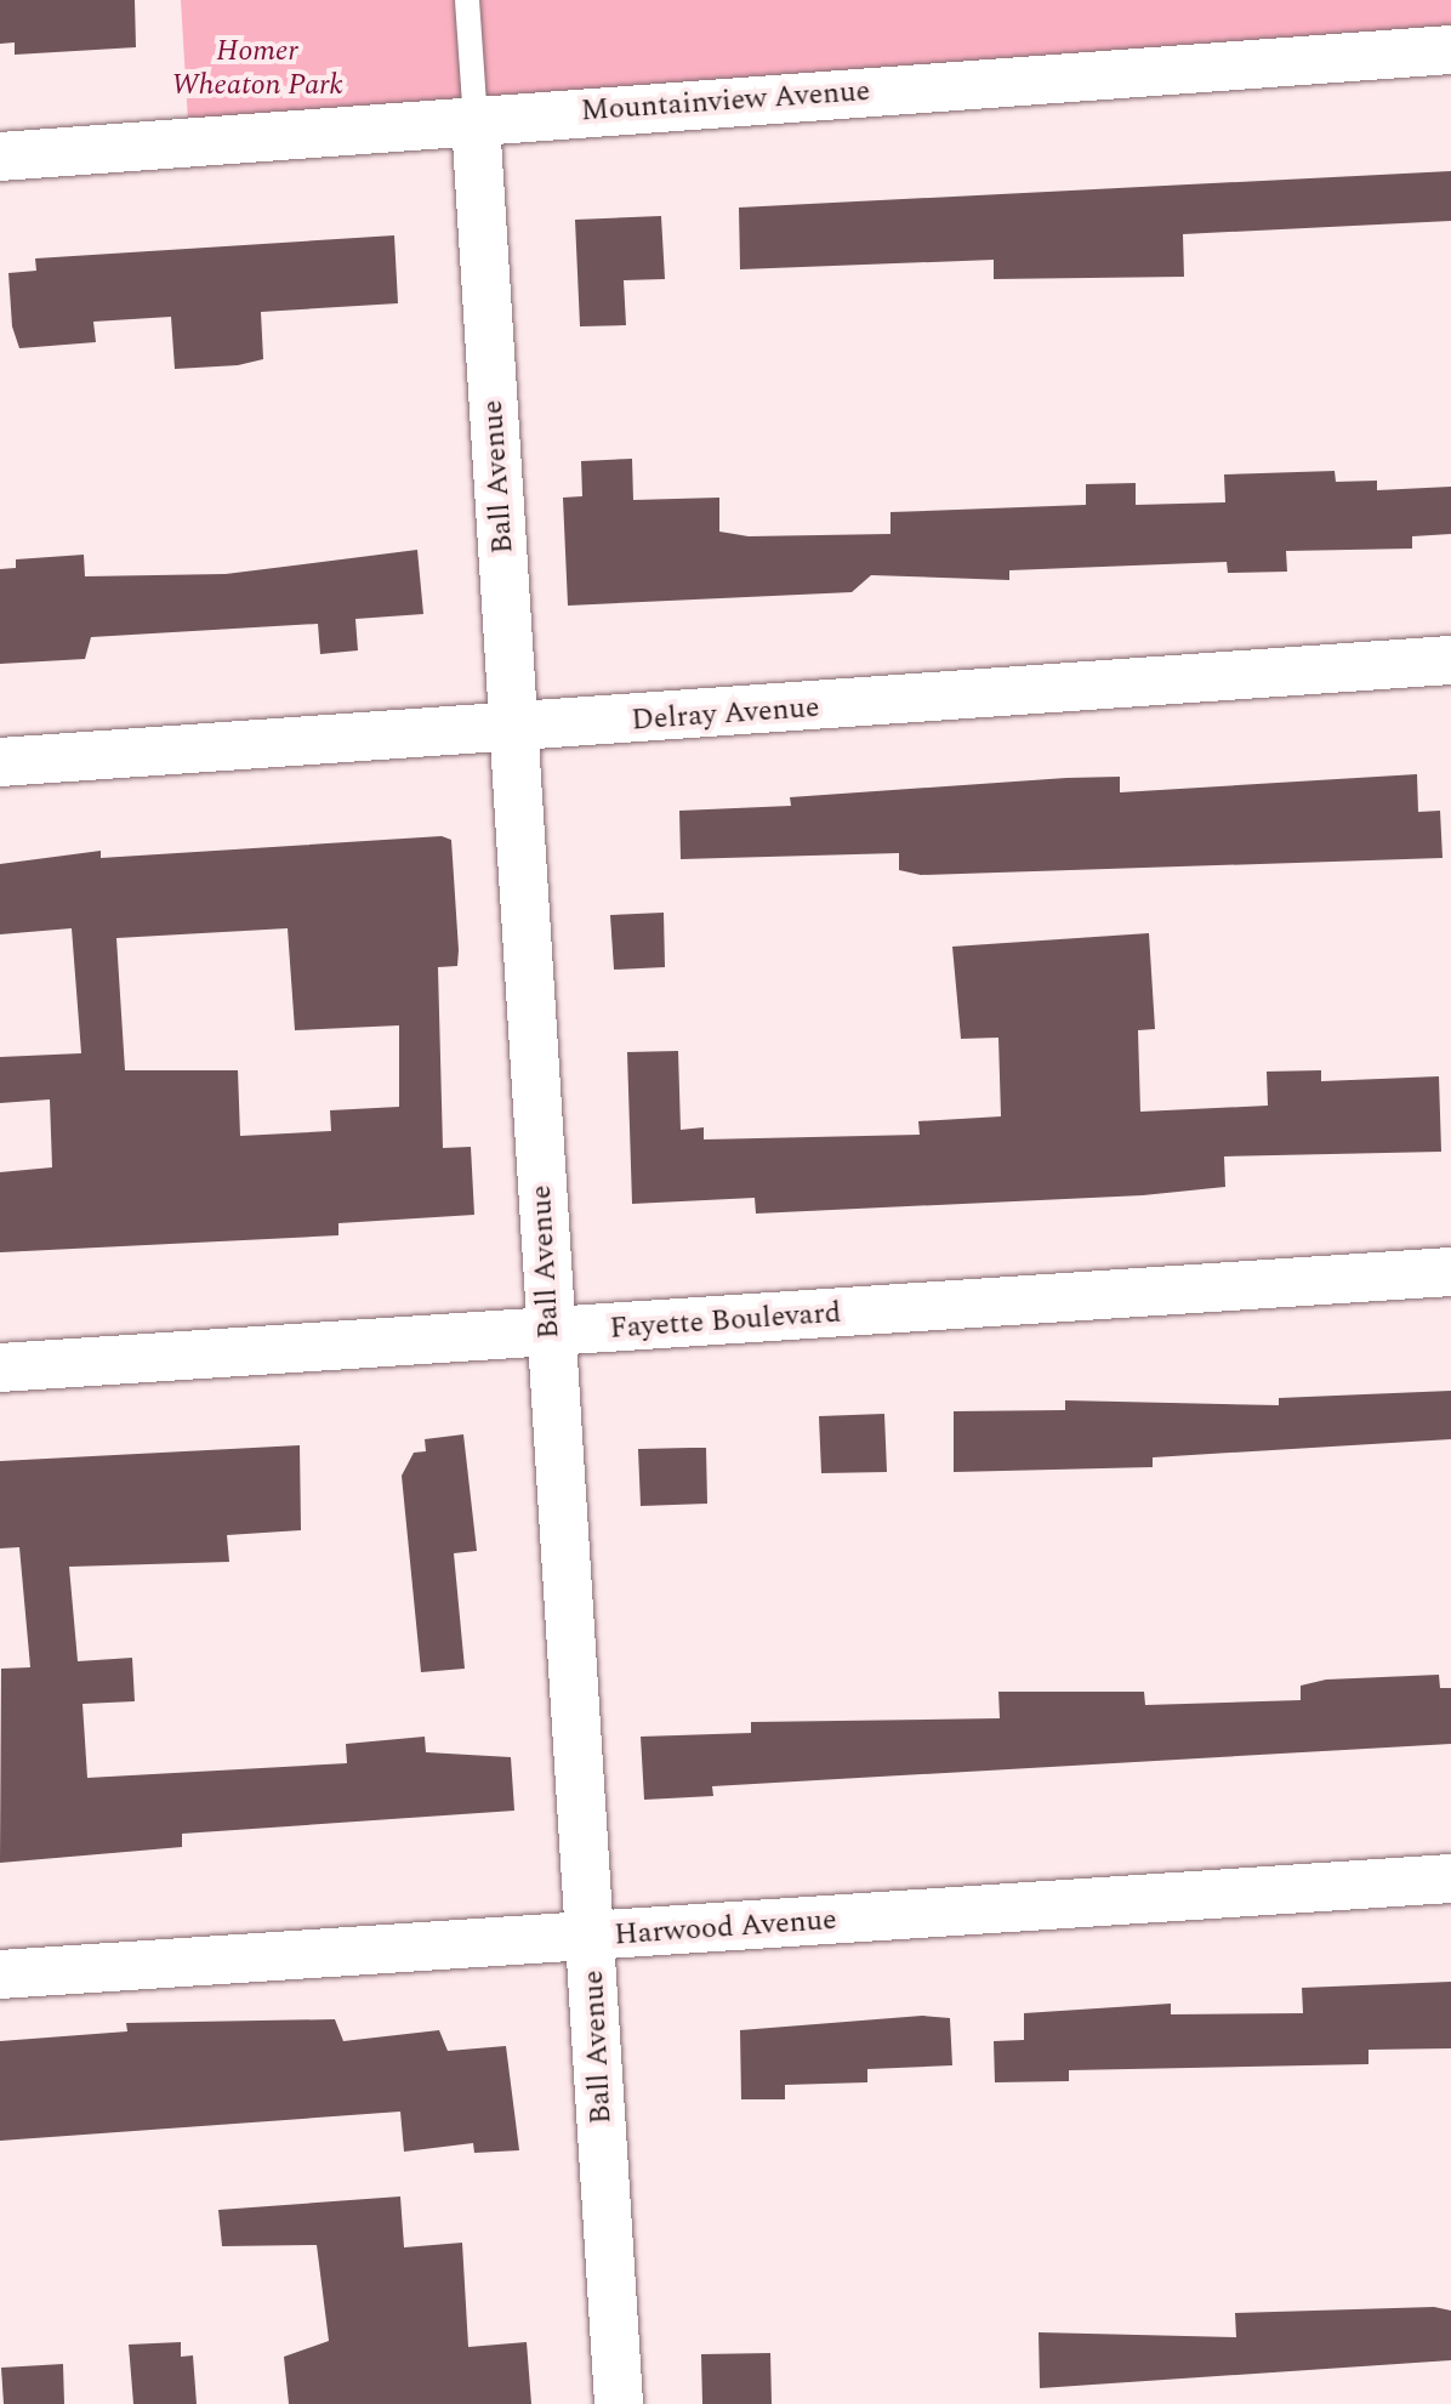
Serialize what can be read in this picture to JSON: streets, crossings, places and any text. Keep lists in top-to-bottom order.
{
  "streets": {
    "street": [
      "Mountainview Avenue",
      "Ball Avenue",
      "Delray Avenue",
      "Fayette Boulevard",
      "Harwood Avenue"
    ]
  },
  "crossings": [
    ["Mountainview Avenue", "Ball Avenue"],
    ["Ball Avenue", "Delray Avenue"],
    ["Ball Avenue", "Fayette Boulevard"],
    ["Ball Avenue", "Harwood Avenue"]
  ],
  "parks": ["Homer Wheaton Park"]
}
